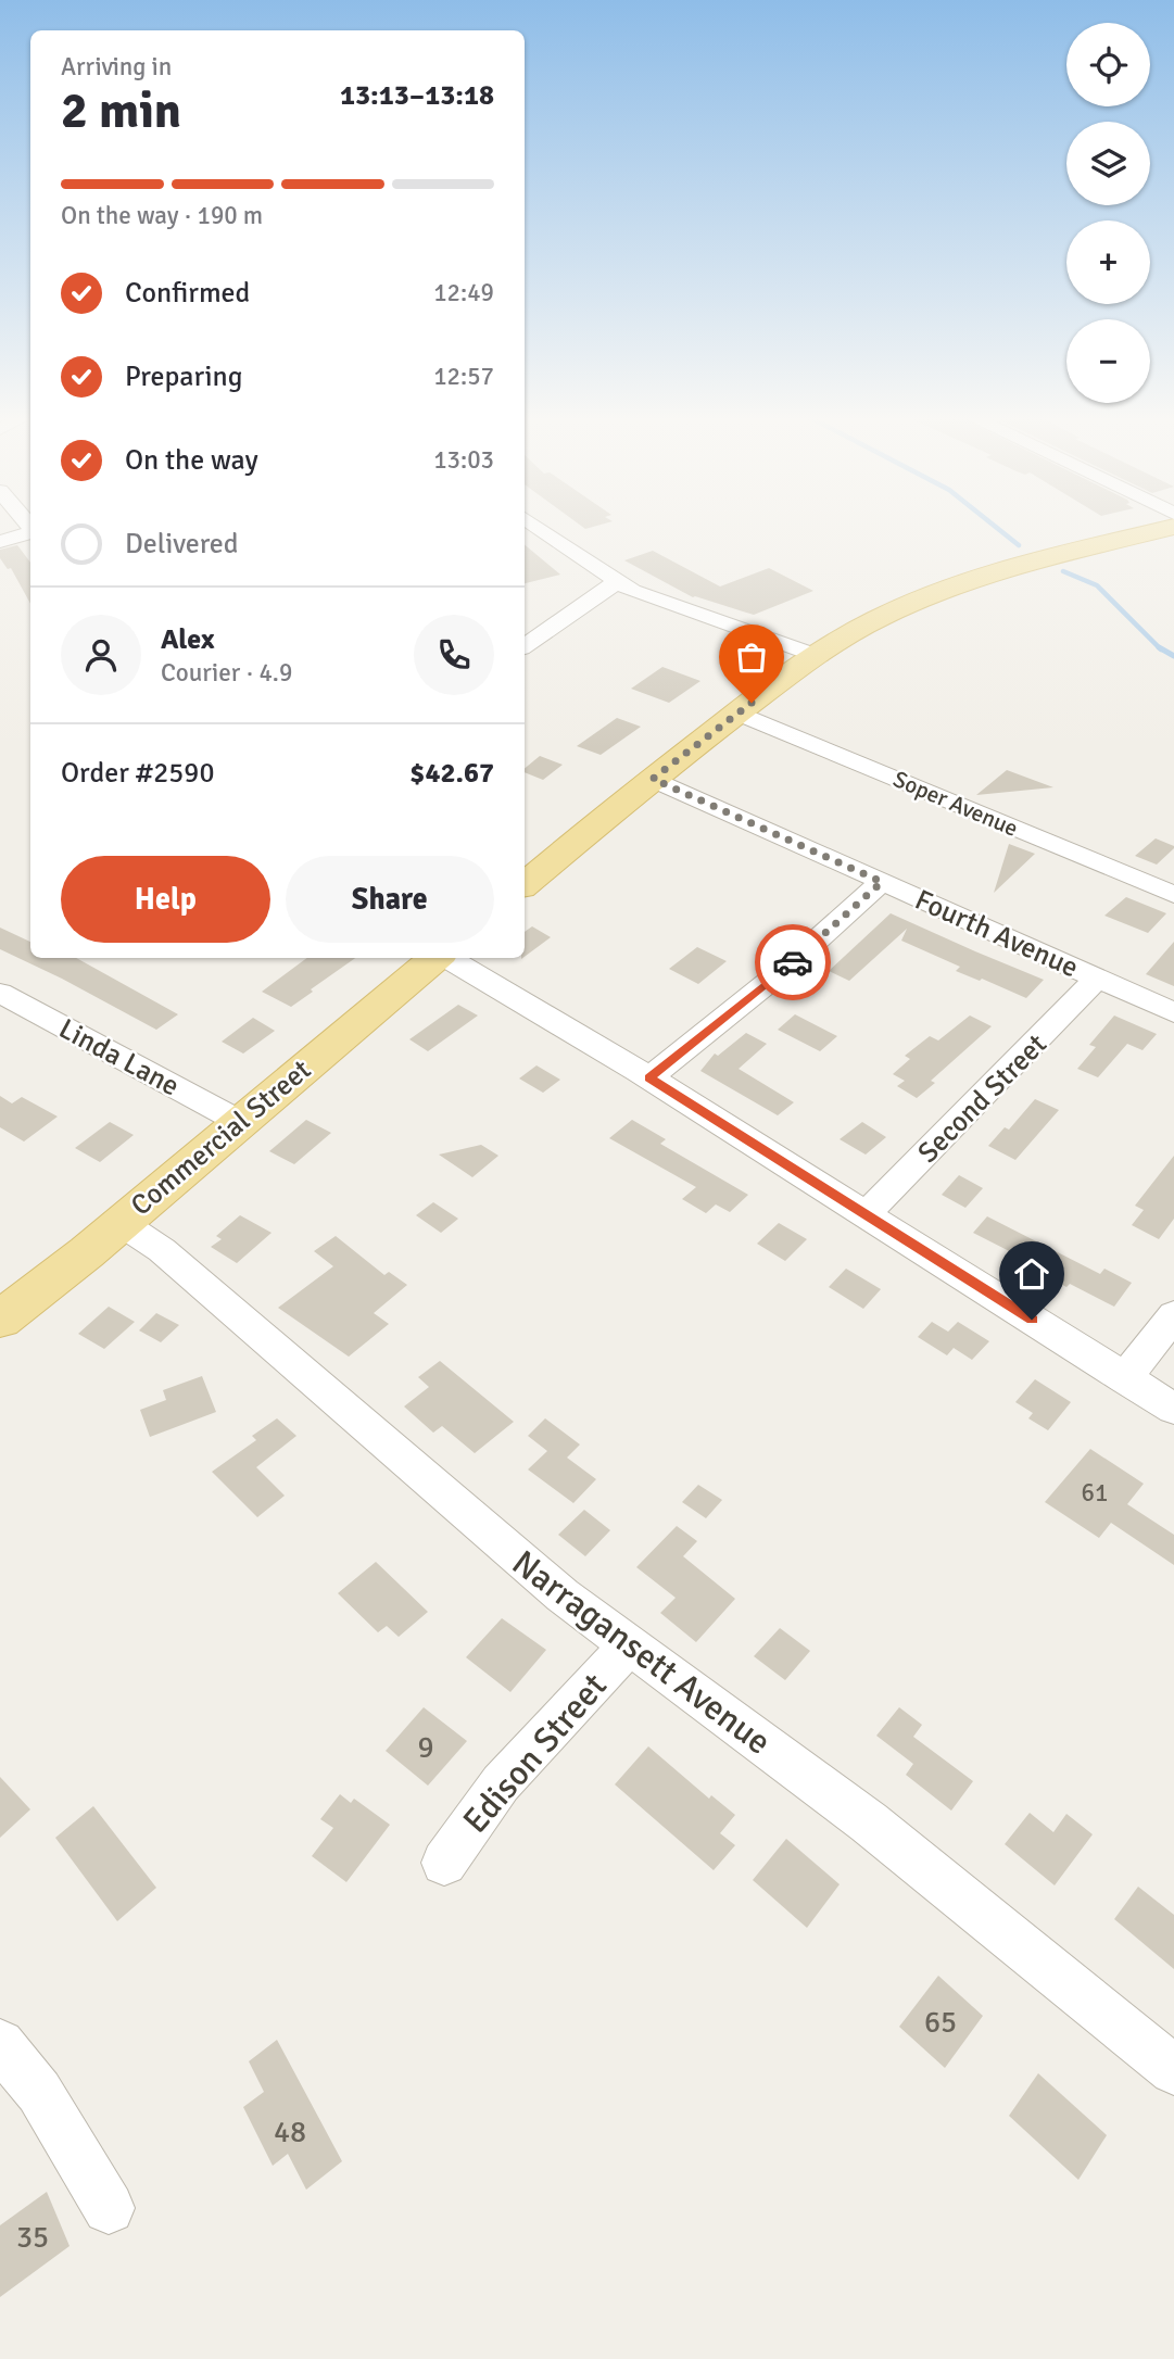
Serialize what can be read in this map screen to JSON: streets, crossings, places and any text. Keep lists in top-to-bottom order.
{
  "streets": {
    "main road": ["Commercial Street"],
    "street": [
      "Soper Avenue",
      "Fourth Avenue",
      "Linda Lane",
      "Second Street",
      "Narragansett Avenue",
      "Edison Street"
    ]
  },
  "crossings": [
    ["Fourth Avenue", "Second Street"],
    ["Linda Lane", "Commercial Street"],
    ["Commercial Street", "Narragansett Avenue"],
    ["Narragansett Avenue", "Edison Street"]
  ],
  "house_numbers": [
    "61",
    "9",
    "65",
    "48",
    "35"
  ],
  "page": {
    "map_buttons": ["+", "−"],
    "heading": ["2 min", "Arriving in", "13:13–13:18"],
    "panel": [
      "Alex",
      "Courier · 4.9",
      "Order #2590",
      "$42.67"
    ],
    "bar": "On the way · 190 m",
    "list": [
      ["Confirmed", "12:49"],
      ["Preparing", "12:57"],
      ["On the way", "13:03"],
      "Delivered"
    ],
    "buttons": ["Help", "Share"]
  }
}
